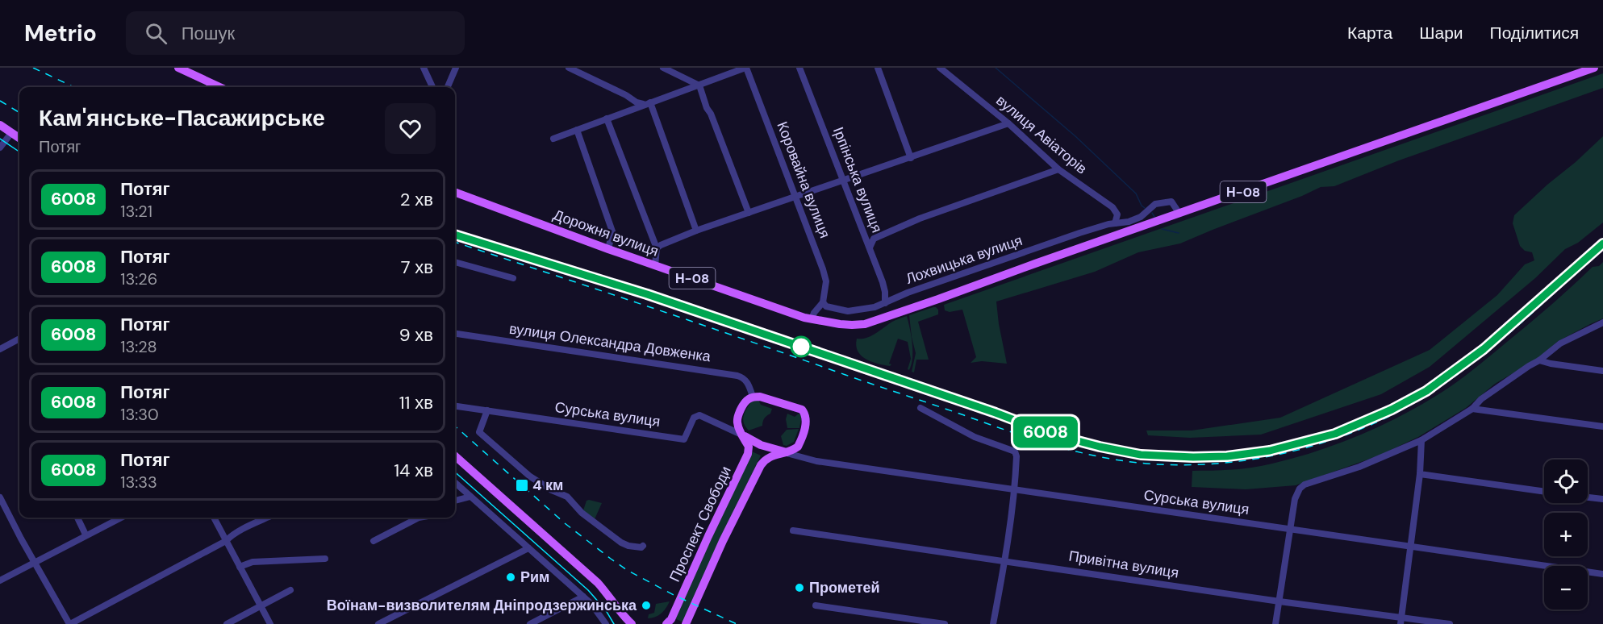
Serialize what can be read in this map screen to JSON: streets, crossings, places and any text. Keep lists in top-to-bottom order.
{
  "streets": {
    "main road": ["Н-08", "Дорожня вулиця", "Проспект Свободи"],
    "street": [
      "вулиця Авіаторів",
      "Коровайна вулиця",
      "Ірпінська вулиця",
      "Лохвицька вулиця",
      "вулиця Олександра Довженка",
      "Сурська вулиця",
      "Привітна вулиця"
    ]
  },
  "crossings": [
    ["вулиця Авіаторів", "Лохвицька вулиця"],
    ["Коровайна вулиця", "Лохвицька вулиця"],
    ["Ірпінська вулиця", "Лохвицька вулиця"],
    ["Н-08", "Дорожня вулиця"],
    ["Н-08", "Лохвицька вулиця"],
    ["Дорожня вулиця", "Лохвицька вулиця"],
    ["вулиця Олександра Довженка", "Сурська вулиця"],
    ["вулиця Олександра Довженка", "Проспект Свободи"],
    ["Сурська вулиця", "Проспект Свободи"]
  ],
  "places": {
    "transit": ["4 км"],
    "other": ["Рим", "Прометей", "Воїнам-визволителям Дніпродзержинська"]
  },
  "page": {
    "header": "Metrio",
    "search": "Пошук",
    "nav": ["Карта", "Шари", "Поділитися"],
    "on_map": "6008",
    "heading": ["Кам'янське-Пасажирське", "Потяг"],
    "list": [
      {
        "mark": "6008",
        "name": "Потяг",
        "note": "13:21",
        "value": "2 хв"
      },
      {
        "mark": "6008",
        "name": "Потяг",
        "note": "13:26",
        "value": "7 хв"
      },
      {
        "mark": "6008",
        "name": "Потяг",
        "note": "13:28",
        "value": "9 хв"
      },
      {
        "mark": "6008",
        "name": "Потяг",
        "note": "13:30",
        "value": "11 хв"
      },
      {
        "mark": "6008",
        "name": "Потяг",
        "note": "13:33",
        "value": "14 хв"
      }
    ],
    "map_buttons": ["+", "−"]
  }
}
